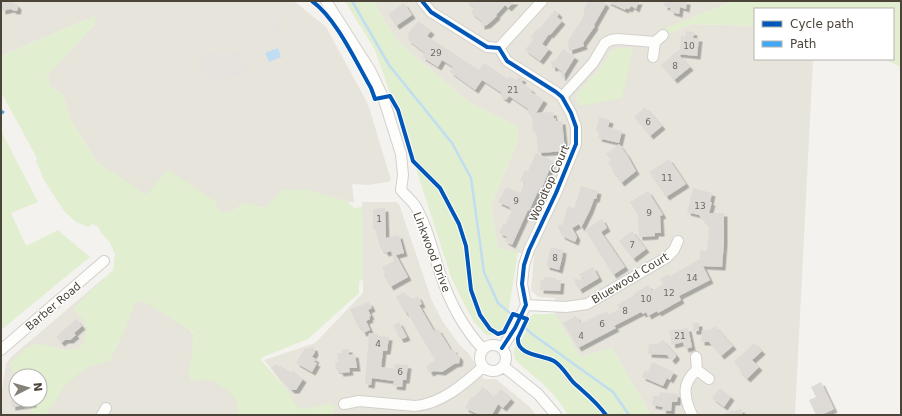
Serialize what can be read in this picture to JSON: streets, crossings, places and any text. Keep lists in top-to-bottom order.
{
  "streets": {
    "street": [
      "Woodtop Court",
      "Linkwood Drive",
      "Bluewood Court",
      "Barber Road"
    ]
  },
  "crossings": [
    ["Woodtop Court", "Bluewood Court"]
  ],
  "house_numbers": [
    "10",
    "29",
    "8",
    "21",
    "6",
    "11",
    "9",
    "13",
    "9",
    "1",
    "7",
    "8",
    "14",
    "12",
    "10",
    "8",
    "6",
    "4",
    "21",
    "4",
    "6"
  ],
  "legend": ["Cycle path", "Path"],
  "north": "right"
}
